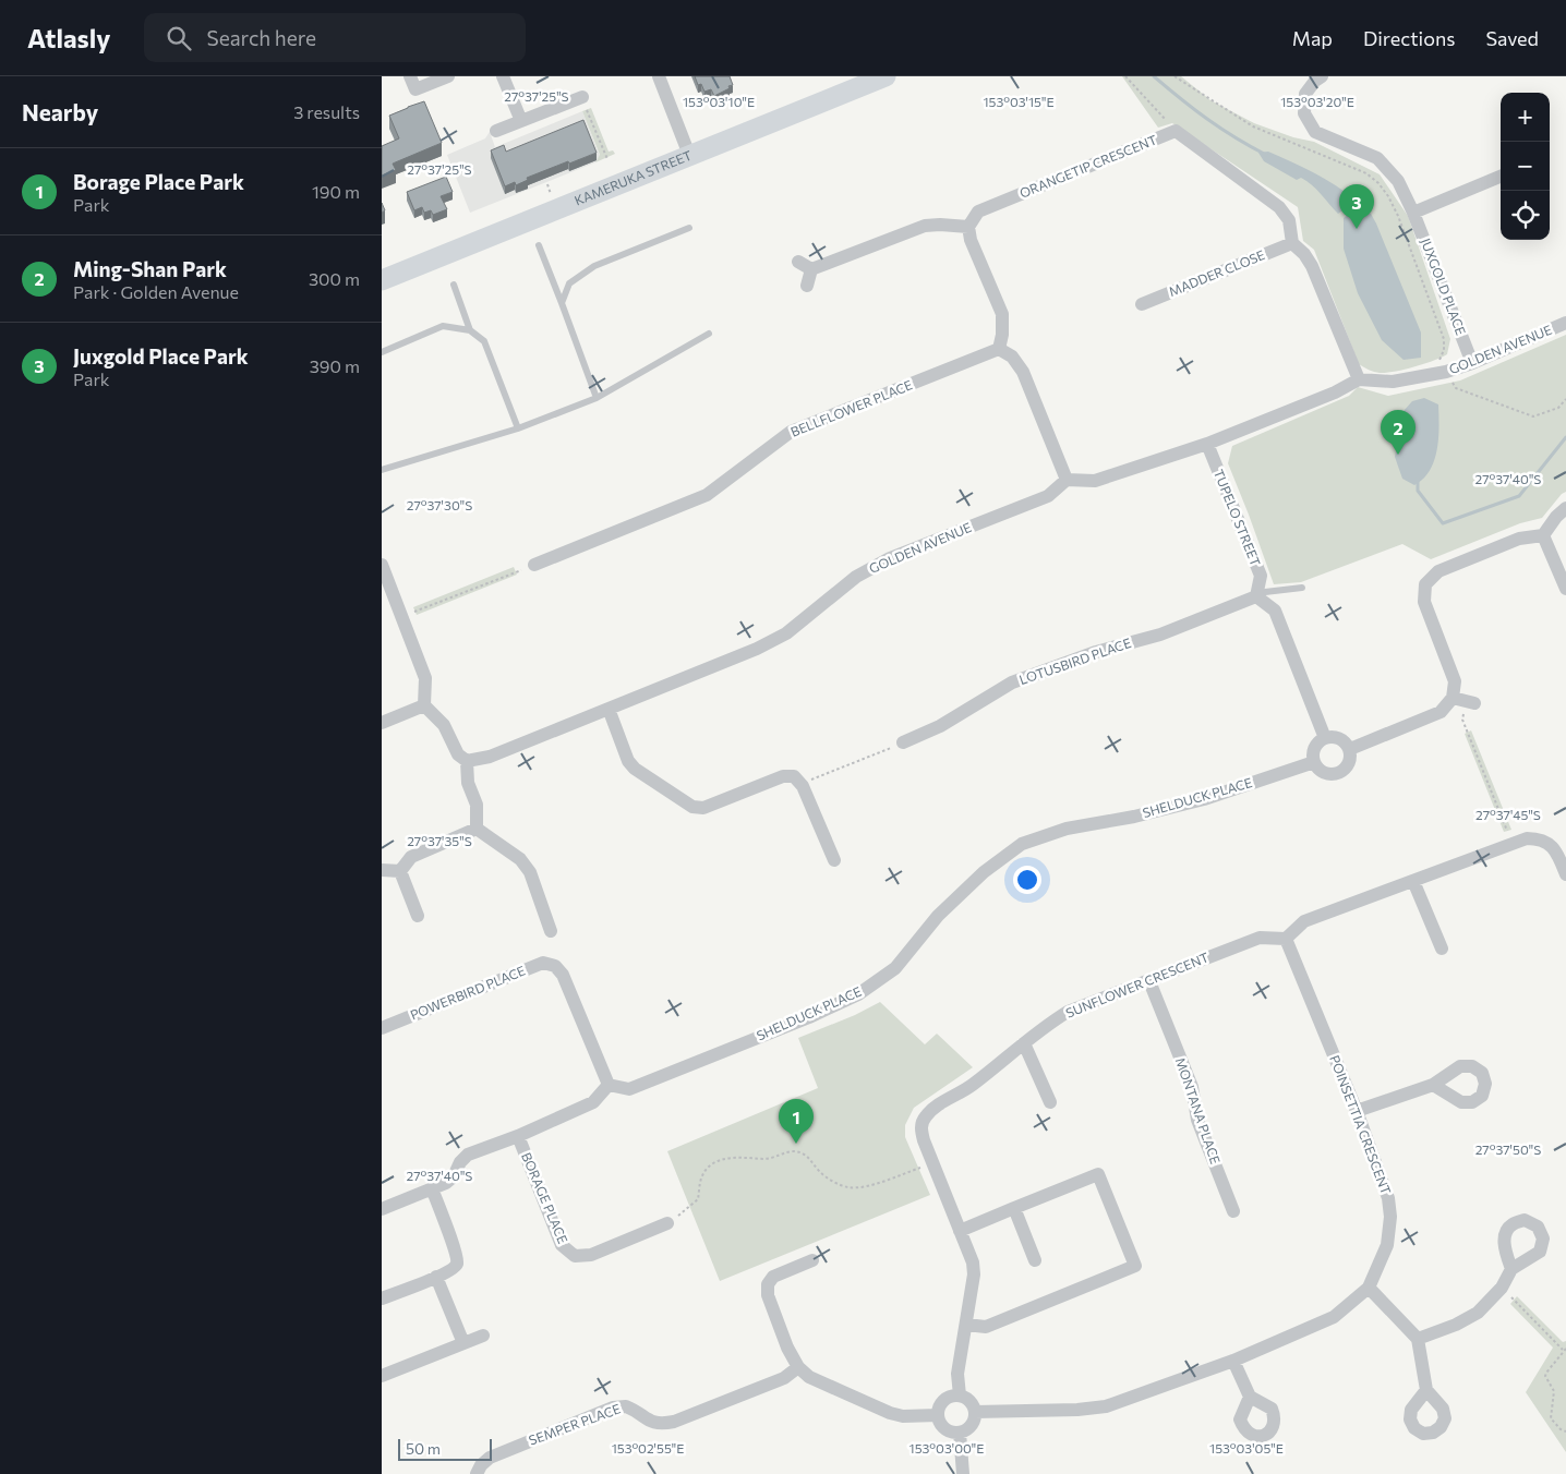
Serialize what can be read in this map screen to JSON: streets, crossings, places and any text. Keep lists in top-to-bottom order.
{
  "streets": {
    "street": [
      "ORANGETIP CRESCENT",
      "KAMERUKA STREET",
      "MADDER CLOSE",
      "JUXGOLD PLACE",
      "GOLDEN AVENUE",
      "BELLFLOWER PLACE",
      "TUPELO STREET",
      "LOTUSBIRD PLACE",
      "SHELDUCK PLACE",
      "SUNFLOWER CRESCENT",
      "POWERBIRD PLACE",
      "MONTANA PLACE",
      "POINSETTIA CRESCENT",
      "BORAGE PLACE",
      "SEMPER PLACE"
    ]
  },
  "crossings": [
    ["JUXGOLD PLACE", "GOLDEN AVENUE"],
    ["TUPELO STREET", "LOTUSBIRD PLACE"],
    ["SHELDUCK PLACE", "POWERBIRD PLACE"],
    ["SUNFLOWER CRESCENT", "MONTANA PLACE"],
    ["SUNFLOWER CRESCENT", "POINSETTIA CRESCENT"]
  ],
  "scale_bar": "50 m",
  "page": {
    "header": "Atlasly",
    "search": "Search here",
    "nav": ["Map", "Directions", "Saved"],
    "heading": ["Nearby", "3 results"],
    "map_buttons": ["+", "−"],
    "list": [
      {
        "mark": "1",
        "name": "Borage Place Park",
        "note": "Park",
        "value": "190 m"
      },
      {
        "mark": "2",
        "name": "Ming-Shan Park",
        "note": "Park · Golden Avenue",
        "value": "300 m"
      },
      {
        "mark": "3",
        "name": "Juxgold Place Park",
        "note": "Park",
        "value": "390 m"
      }
    ],
    "pins": ["3", "2", "1"],
    "scale": "50 m"
  },
  "coordinates": [
    "27°37'25\"S",
    "153°03'10\"E",
    "153°03'15\"E",
    "153°03'20\"E",
    "27°37'40\"S",
    "27°37'30\"S",
    "27°37'45\"S",
    "27°37'35\"S",
    "27°37'50\"S",
    "153°02'55\"E",
    "153°03'00\"E",
    "153°03'05\"E"
  ]
}
